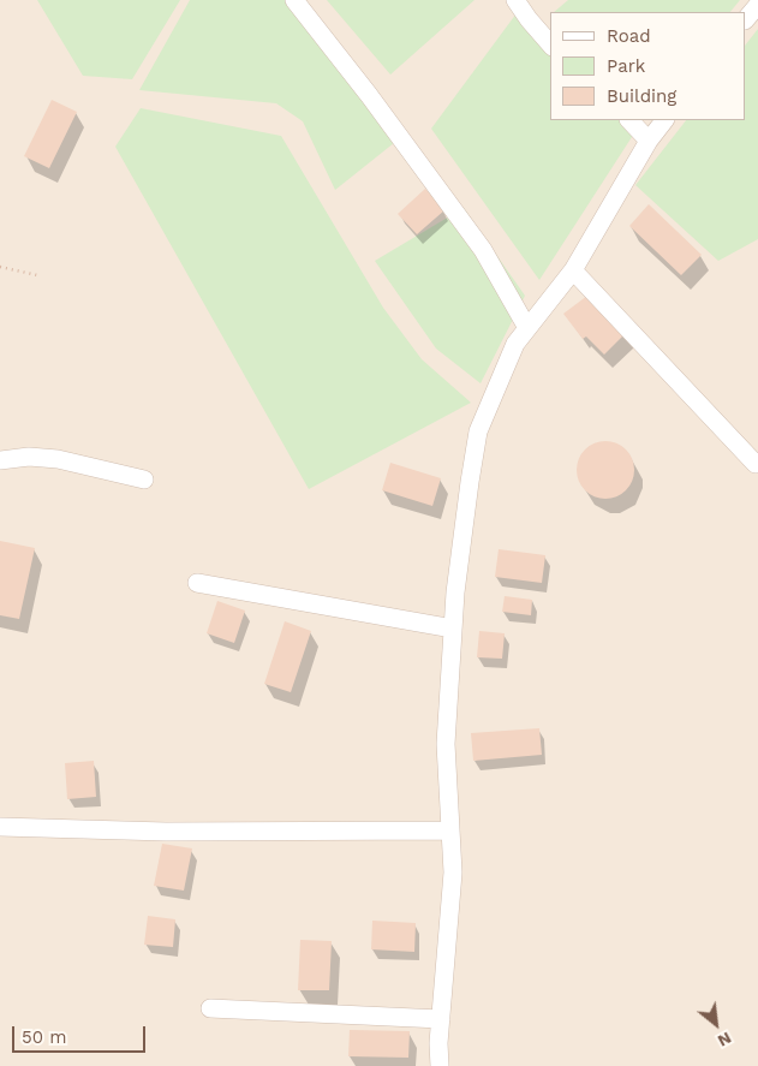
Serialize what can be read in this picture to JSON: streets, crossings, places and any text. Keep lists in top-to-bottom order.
{
  "legend": ["Road", "Park", "Building"],
  "scale_bar": "50 m",
  "north": "bottom right"
}
